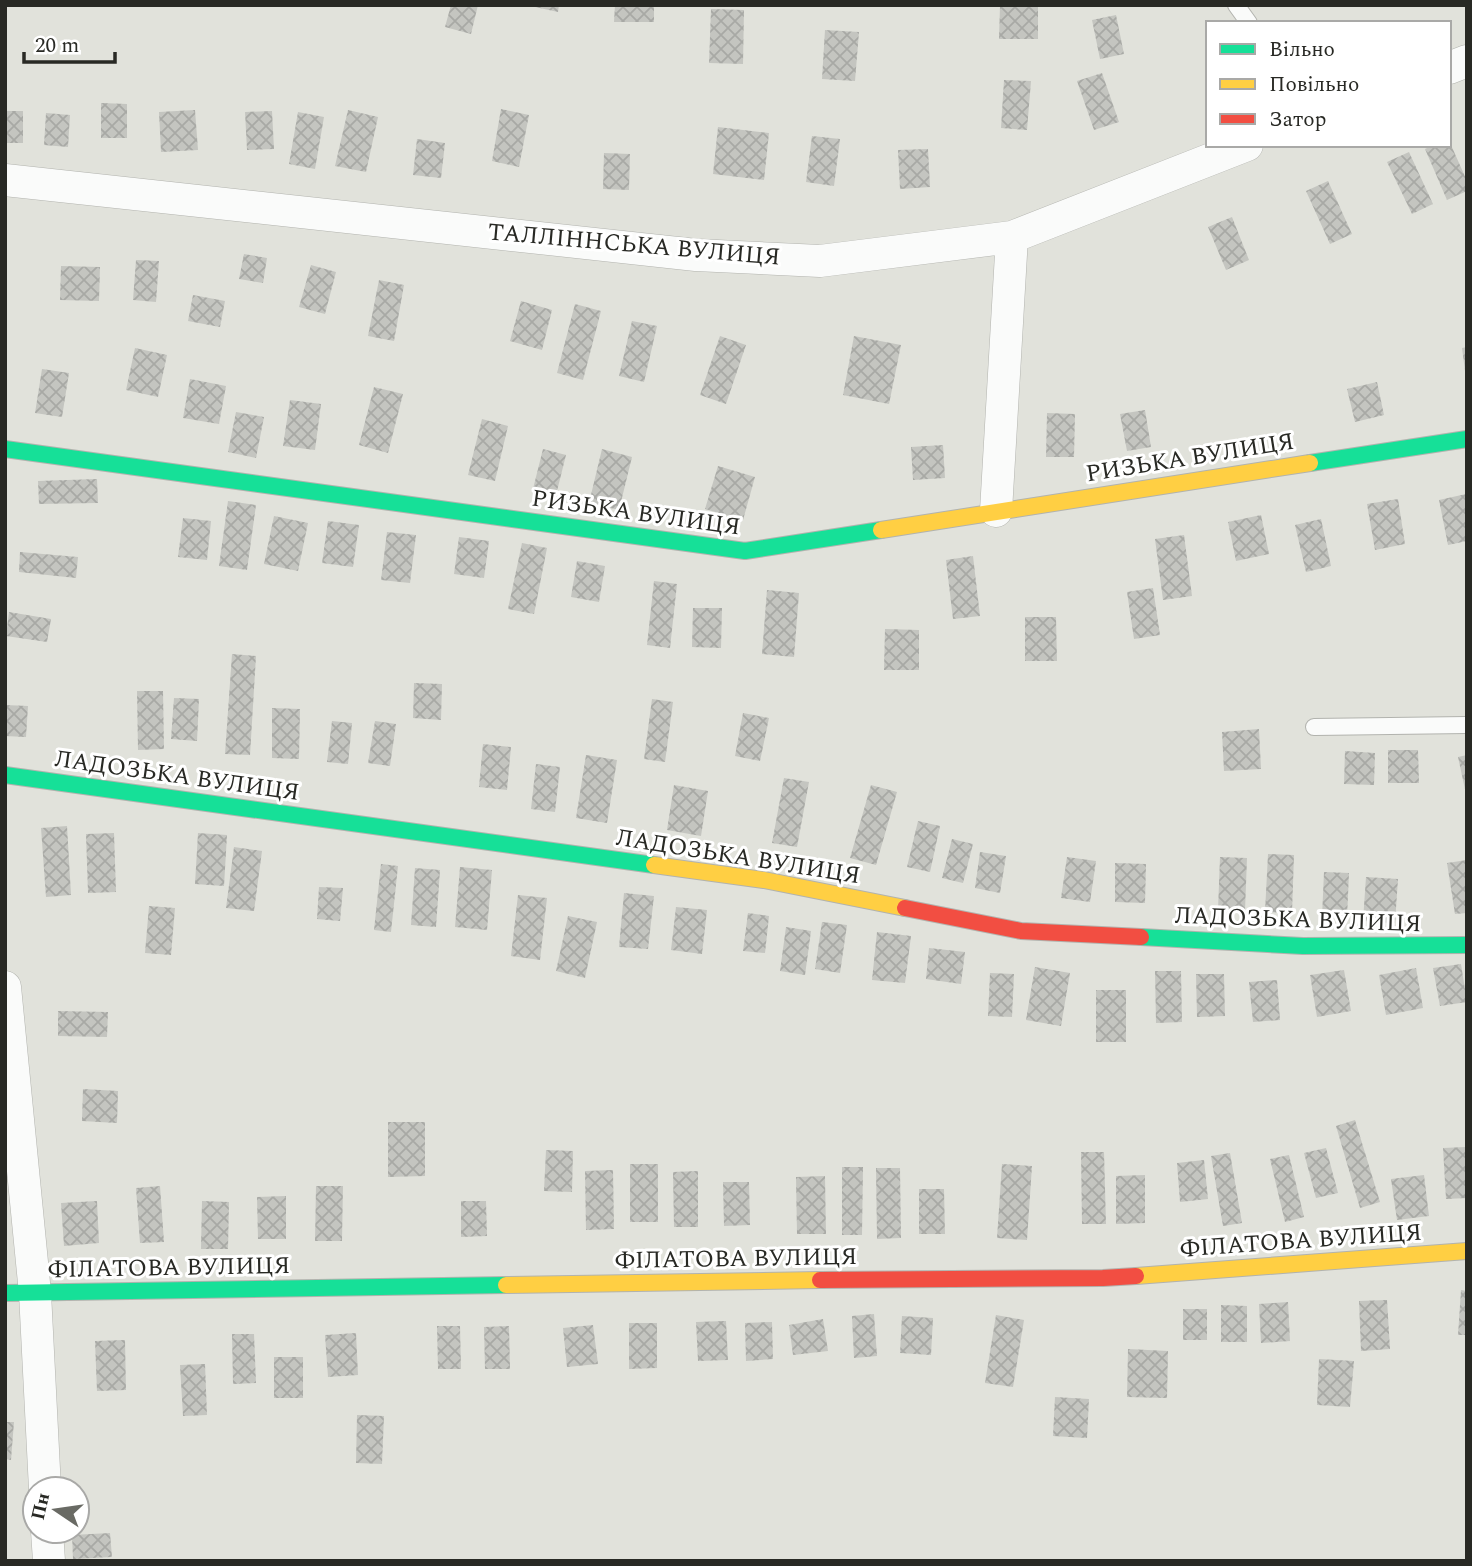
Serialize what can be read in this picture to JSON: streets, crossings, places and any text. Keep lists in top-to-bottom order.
{
  "streets": {
    "street": [
      "ТАЛЛІННСЬКА ВУЛИЦЯ",
      "РИЗЬКА ВУЛИЦЯ",
      "ЛАДОЗЬКА ВУЛИЦЯ",
      "ФІЛАТОВА ВУЛИЦЯ"
    ]
  },
  "legend": ["Вільно", "Повільно", "Затор"],
  "scale_bar": "20 m",
  "north": "left"
}
